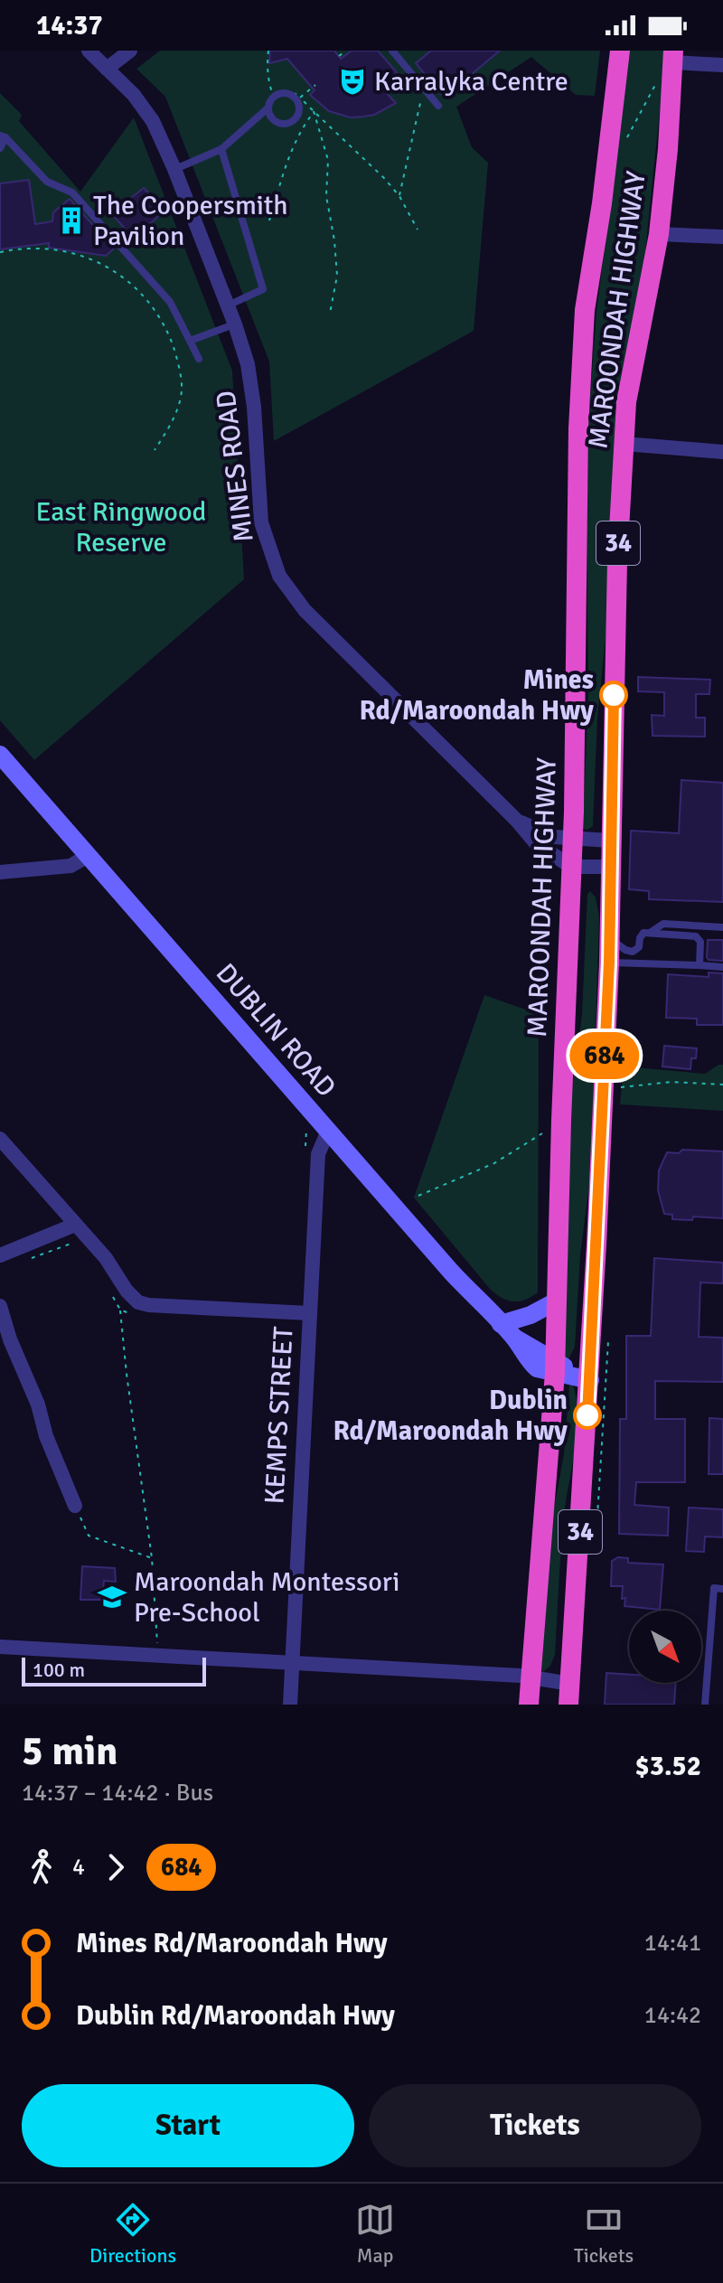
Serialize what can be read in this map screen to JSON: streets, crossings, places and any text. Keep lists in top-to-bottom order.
{
  "streets": {
    "highway": ["MAROONDAH HIGHWAY", "34"],
    "main road": ["DUBLIN ROAD"],
    "street": ["MINES ROAD", "KEMPS STREET"]
  },
  "crossings": [
    ["MAROONDAH HIGHWAY", "MINES ROAD"],
    ["MAROONDAH HIGHWAY", "DUBLIN ROAD"],
    ["DUBLIN ROAD", "KEMPS STREET"]
  ],
  "parks": ["East Ringwood Reserve"],
  "places": {
    "theatre": ["Karralyka Centre"],
    "building": ["The Coopersmith Pavilion"],
    "other": ["Mines Rd/Maroondah Hwy", "Dublin Rd/Maroondah Hwy"],
    "school or university": ["Maroondah Montessori Pre-School"]
  },
  "lines": ["bus line 684"],
  "scale_bar": "100 m",
  "north": "bottom right",
  "page": {
    "status": "14:37",
    "on_map": "684",
    "scale": "100 m",
    "heading": ["5 min", "14:37 – 14:42 · Bus", "$3.52"],
    "legs": ["4", "684"],
    "list": [
      {
        "name": "Mines Rd/Maroondah Hwy",
        "value": "14:41"
      },
      {
        "name": "Dublin Rd/Maroondah Hwy",
        "value": "14:42"
      }
    ],
    "buttons": ["Start", "Tickets"],
    "tabs": ["Directions", "Map", "Tickets"]
  }
}
